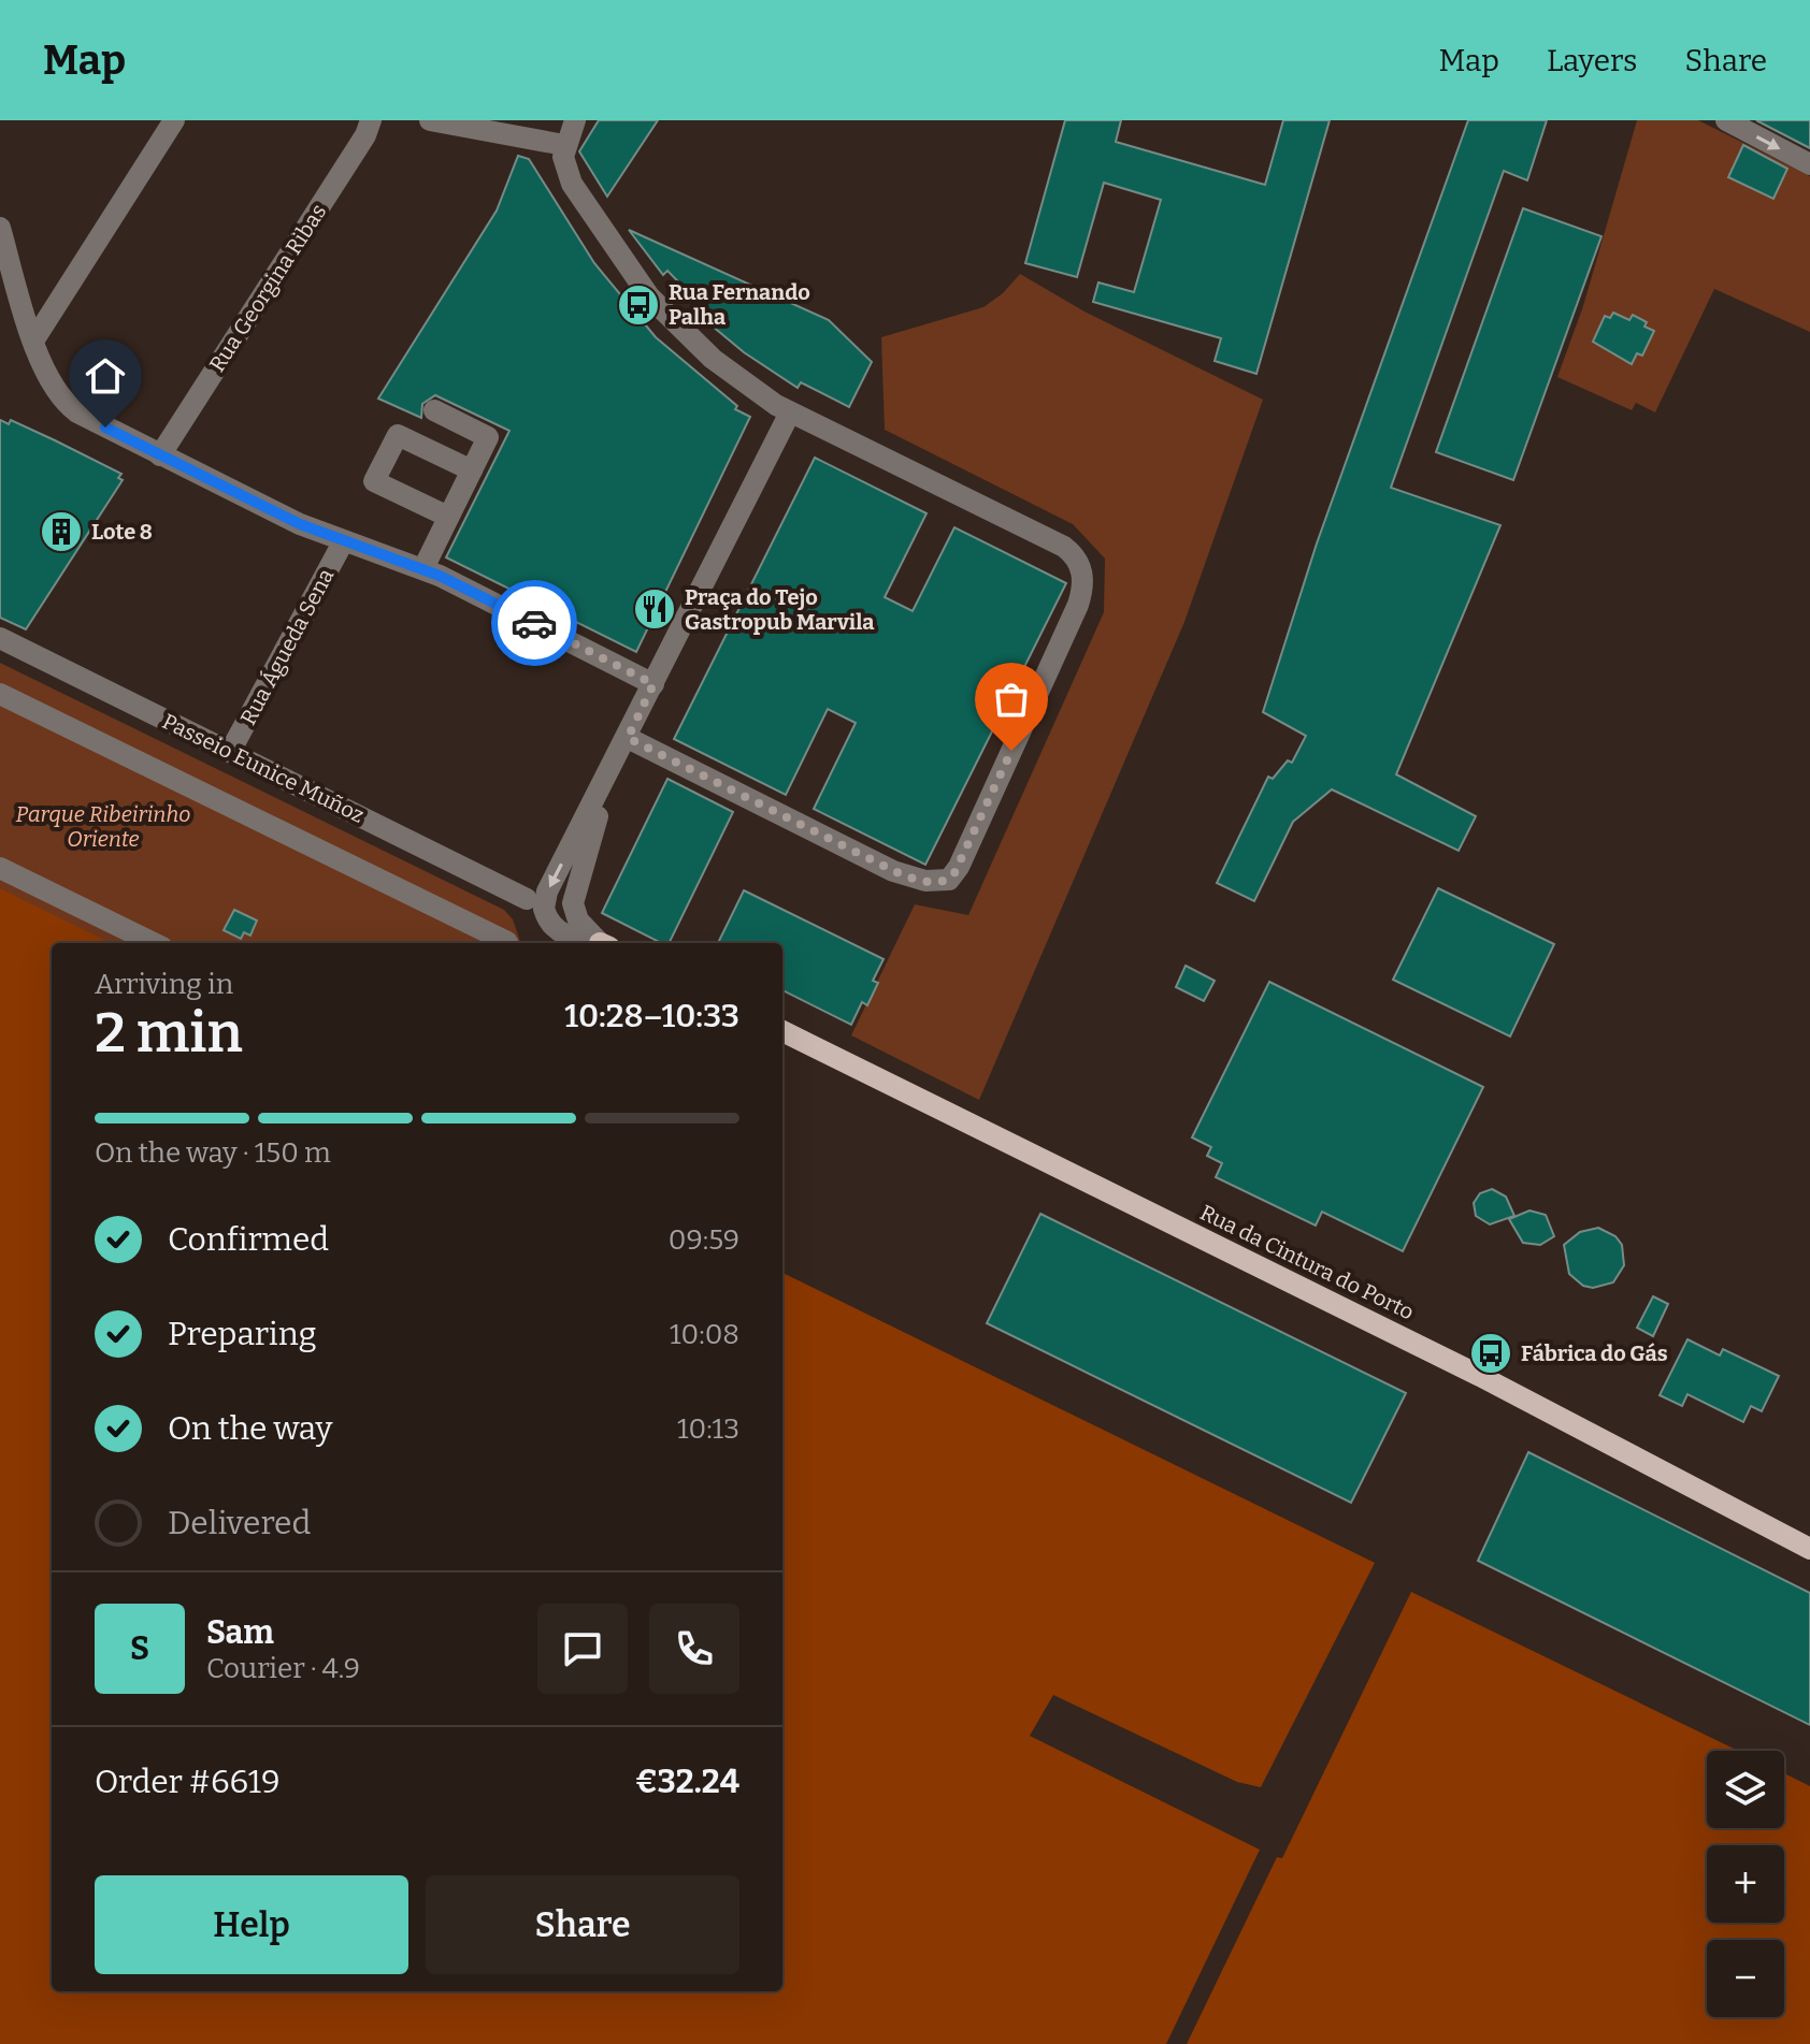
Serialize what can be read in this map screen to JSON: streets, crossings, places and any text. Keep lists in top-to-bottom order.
{
  "streets": {
    "main road": ["Rua da Cintura do Porto"],
    "street": ["Rua Georgina Ribas", "Rua Águeda Sena", "Passeio Eunice Muñoz"]
  },
  "crossings": [
    ["Rua Águeda Sena", "Passeio Eunice Muñoz"]
  ],
  "parks": ["Parque Ribeirinho Oriente"],
  "places": {
    "bus stop": ["Rua Fernando Palha", "Fábrica do Gás"],
    "building": ["Lote 8"],
    "restaurant": ["Praça do Tejo Gastropub Marvila"]
  },
  "page": {
    "header": "Map",
    "nav": ["Map", "Layers", "Share"],
    "heading": ["2 min", "Arriving in", "10:28–10:33"],
    "panel": [
      "Sam",
      "Courier · 4.9",
      "Order #6619",
      "€32.24"
    ],
    "bar": "On the way · 150 m",
    "list": [
      ["Confirmed", "09:59"],
      ["Preparing", "10:08"],
      ["On the way", "10:13"],
      "Delivered"
    ],
    "round": "S",
    "map_buttons": ["+", "−"],
    "buttons": ["Help", "Share"]
  }
}
